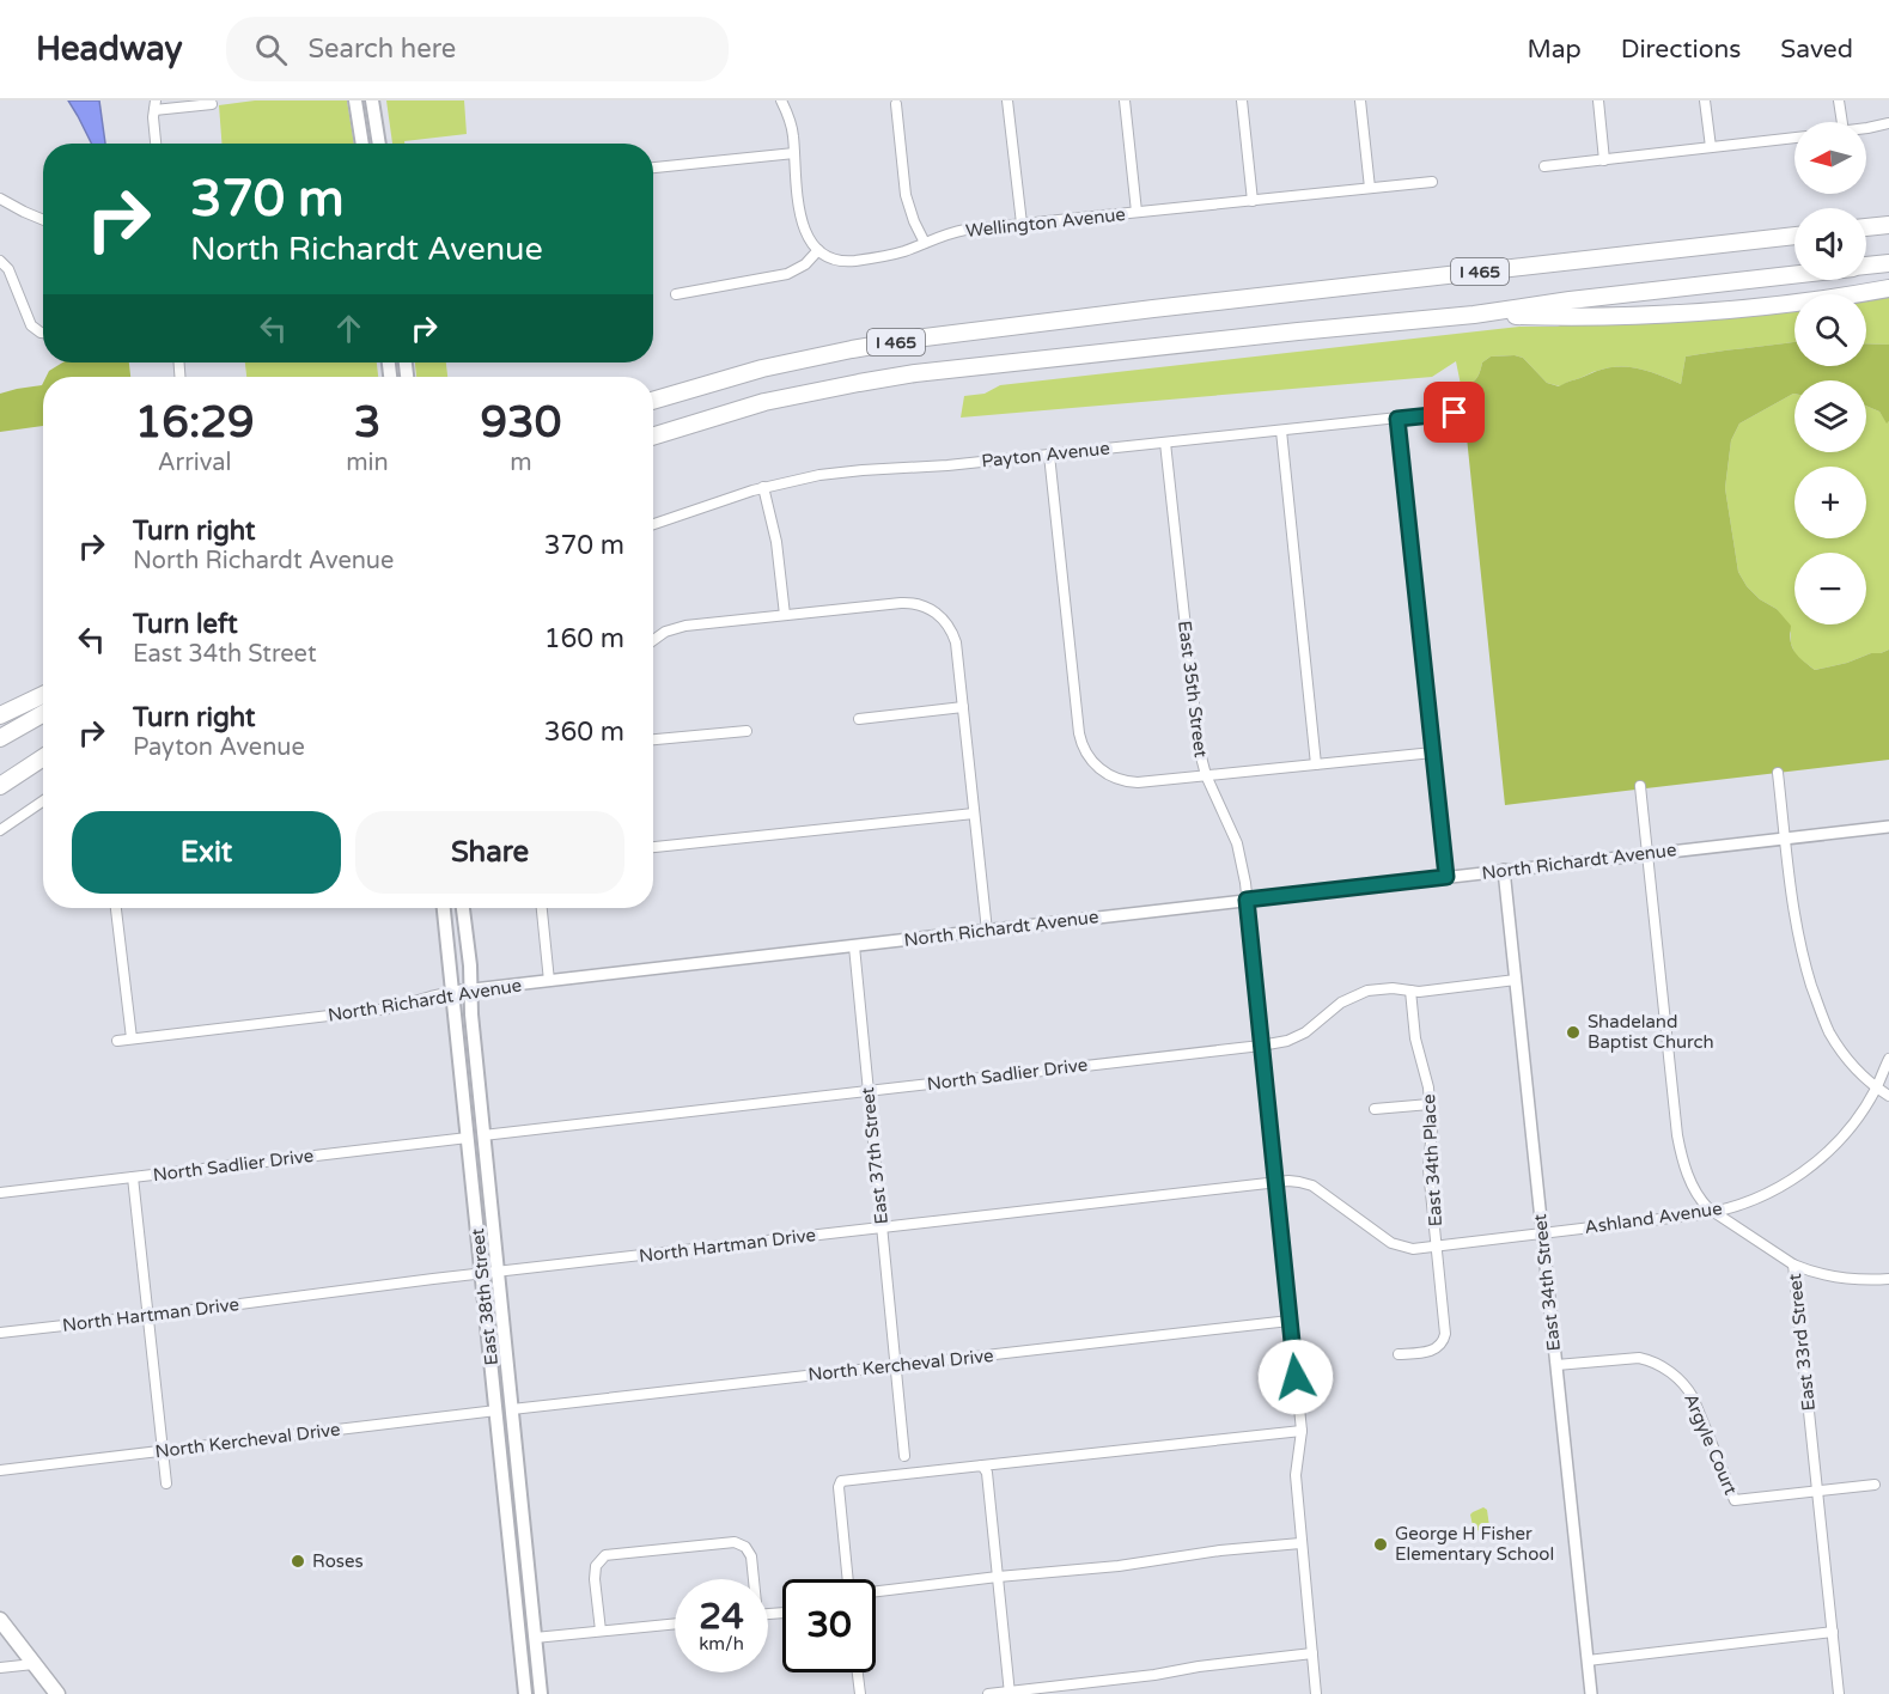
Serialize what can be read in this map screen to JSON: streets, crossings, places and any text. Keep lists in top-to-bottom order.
{
  "streets": {
    "highway": ["I 465"],
    "main road": ["East 38th Street"],
    "street": [
      "Wellington Avenue",
      "Payton Avenue",
      "East 35th Street",
      "North Richardt Avenue",
      "North Sadlier Drive",
      "East 37th Street",
      "East 34th Place",
      "Ashland Avenue",
      "North Hartman Drive",
      "East 34th Street",
      "East 33rd Street",
      "North Kercheval Drive",
      "Argyle Court"
    ]
  },
  "crossings": [
    ["Payton Avenue", "East 35th Street"],
    ["East 35th Street", "North Richardt Avenue"],
    ["East 35th Street", "North Sadlier Drive"],
    ["East 35th Street", "North Hartman Drive"],
    ["East 35th Street", "North Kercheval Drive"],
    ["North Richardt Avenue", "East 37th Street"],
    ["North Richardt Avenue", "East 34th Street"],
    ["North Richardt Avenue", "East 38th Street"],
    ["North Richardt Avenue", "East 33rd Street"],
    ["North Sadlier Drive", "East 37th Street"],
    ["North Sadlier Drive", "East 34th Place"],
    ["North Sadlier Drive", "East 34th Street"],
    ["North Sadlier Drive", "East 38th Street"],
    ["East 37th Street", "North Hartman Drive"],
    ["East 37th Street", "North Kercheval Drive"],
    ["East 34th Place", "Ashland Avenue"],
    ["East 34th Place", "North Hartman Drive"],
    ["Ashland Avenue", "North Hartman Drive"],
    ["Ashland Avenue", "East 34th Street"],
    ["Ashland Avenue", "East 33rd Street"],
    ["North Hartman Drive", "East 38th Street"],
    ["East 34th Street", "Argyle Court"],
    ["East 38th Street", "North Kercheval Drive"],
    ["East 33rd Street", "Argyle Court"]
  ],
  "places": ["Shadeland Baptist Church", "George H Fisher Elementary School", "Roses"],
  "north": "left",
  "page": {
    "header": "Headway",
    "search": "Search here",
    "nav": ["Map", "Directions", "Saved"],
    "map_buttons": ["+", "−"],
    "turn": ["370 m", "North Richardt Avenue"],
    "eta": [
      "16:29",
      "Arrival",
      "3",
      "min",
      "930",
      "m"
    ],
    "list": [
      {
        "name": "Turn right",
        "note": "North Richardt Avenue",
        "value": "370 m"
      },
      {
        "name": "Turn left",
        "note": "East 34th Street",
        "value": "160 m"
      },
      {
        "name": "Turn right",
        "note": "Payton Avenue",
        "value": "360 m"
      }
    ],
    "buttons": ["Exit", "Share"],
    "speed": "24 km/h",
    "limit": "30"
  }
}
